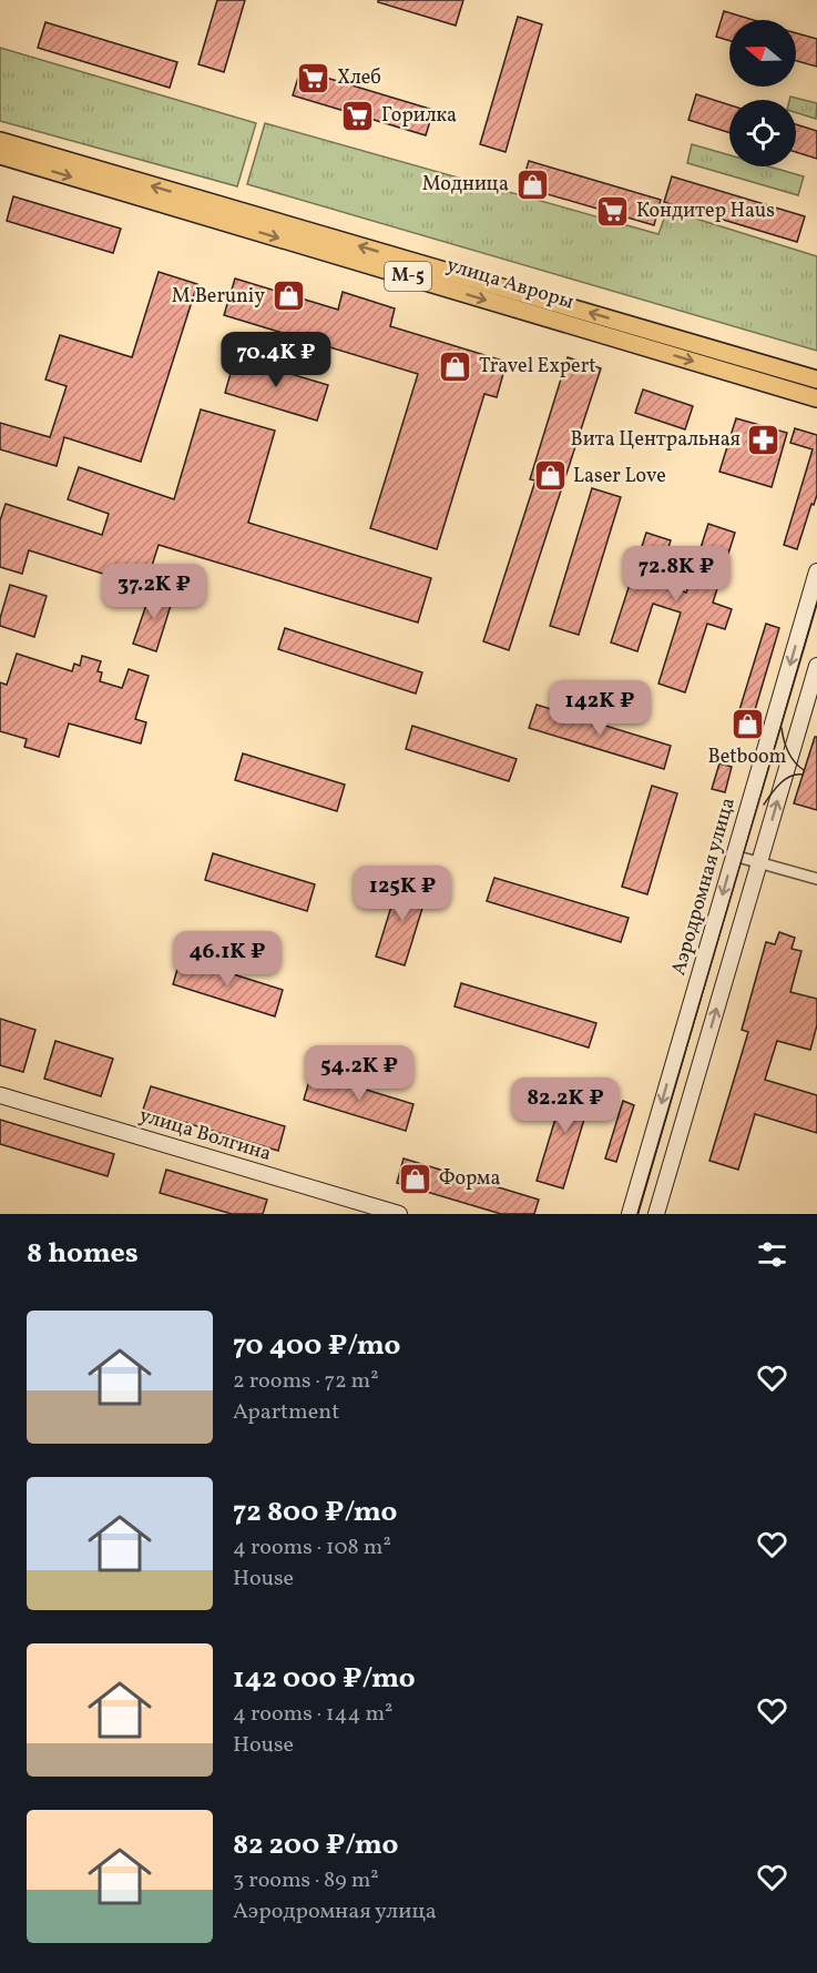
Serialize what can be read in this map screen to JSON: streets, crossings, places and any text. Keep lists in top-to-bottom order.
{
  "streets": {
    "main road": [
      "М-5",
      "улица Авроры",
      "Аэродромная улица",
      "улица Волгина"
    ]
  },
  "places": {
    "supermarket": ["Хлеб", "Горилка", "Кондитер Haus"],
    "shop": [
      "Модница",
      "M.Beruniy",
      "Travel Expert",
      "Laser Love",
      "Betboom",
      "Форма"
    ],
    "pharmacy": ["Вита Центральная"]
  },
  "north": "left",
  "page": {
    "price": [
      "70.4K ₽",
      "72.8K ₽",
      "37.2K ₽",
      "142K ₽",
      "125K ₽",
      "46.1K ₽",
      "54.2K ₽",
      "82.2K ₽"
    ],
    "heading": "8 homes",
    "list": [
      {
        "name": "70 400 ₽/mo",
        "note": "2 rooms · 72 m² · Apartment"
      },
      {
        "name": "72 800 ₽/mo",
        "note": "4 rooms · 108 m² · House"
      },
      {
        "name": "142 000 ₽/mo",
        "note": "4 rooms · 144 m² · House"
      },
      {
        "name": "82 200 ₽/mo",
        "note": "3 rooms · 89 m² · Аэродромная улица"
      }
    ]
  }
}
